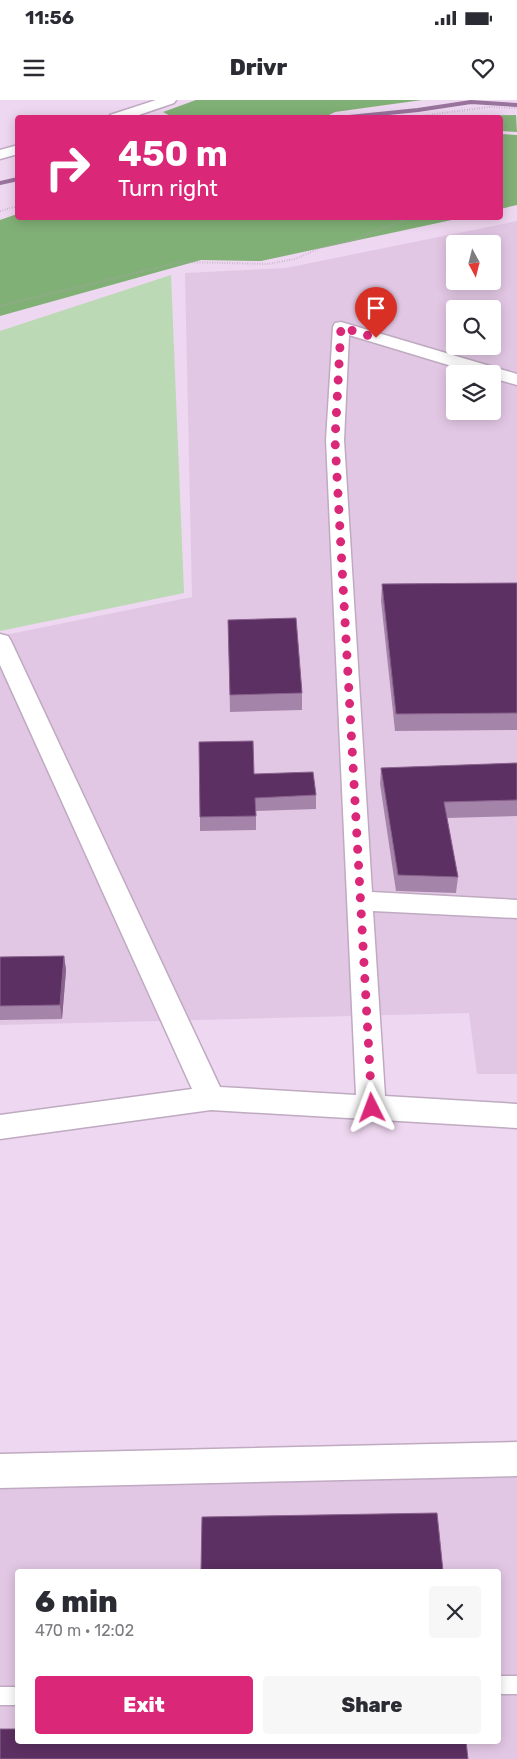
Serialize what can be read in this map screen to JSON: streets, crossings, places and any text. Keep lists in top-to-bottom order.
{
  "north": "bottom",
  "page": {
    "status": "11:56",
    "header": "Drivr",
    "turn": ["450 m", "Turn right"],
    "heading": ["6 min", "470 m · 12:02"],
    "buttons": ["Exit", "Share"]
  }
}
